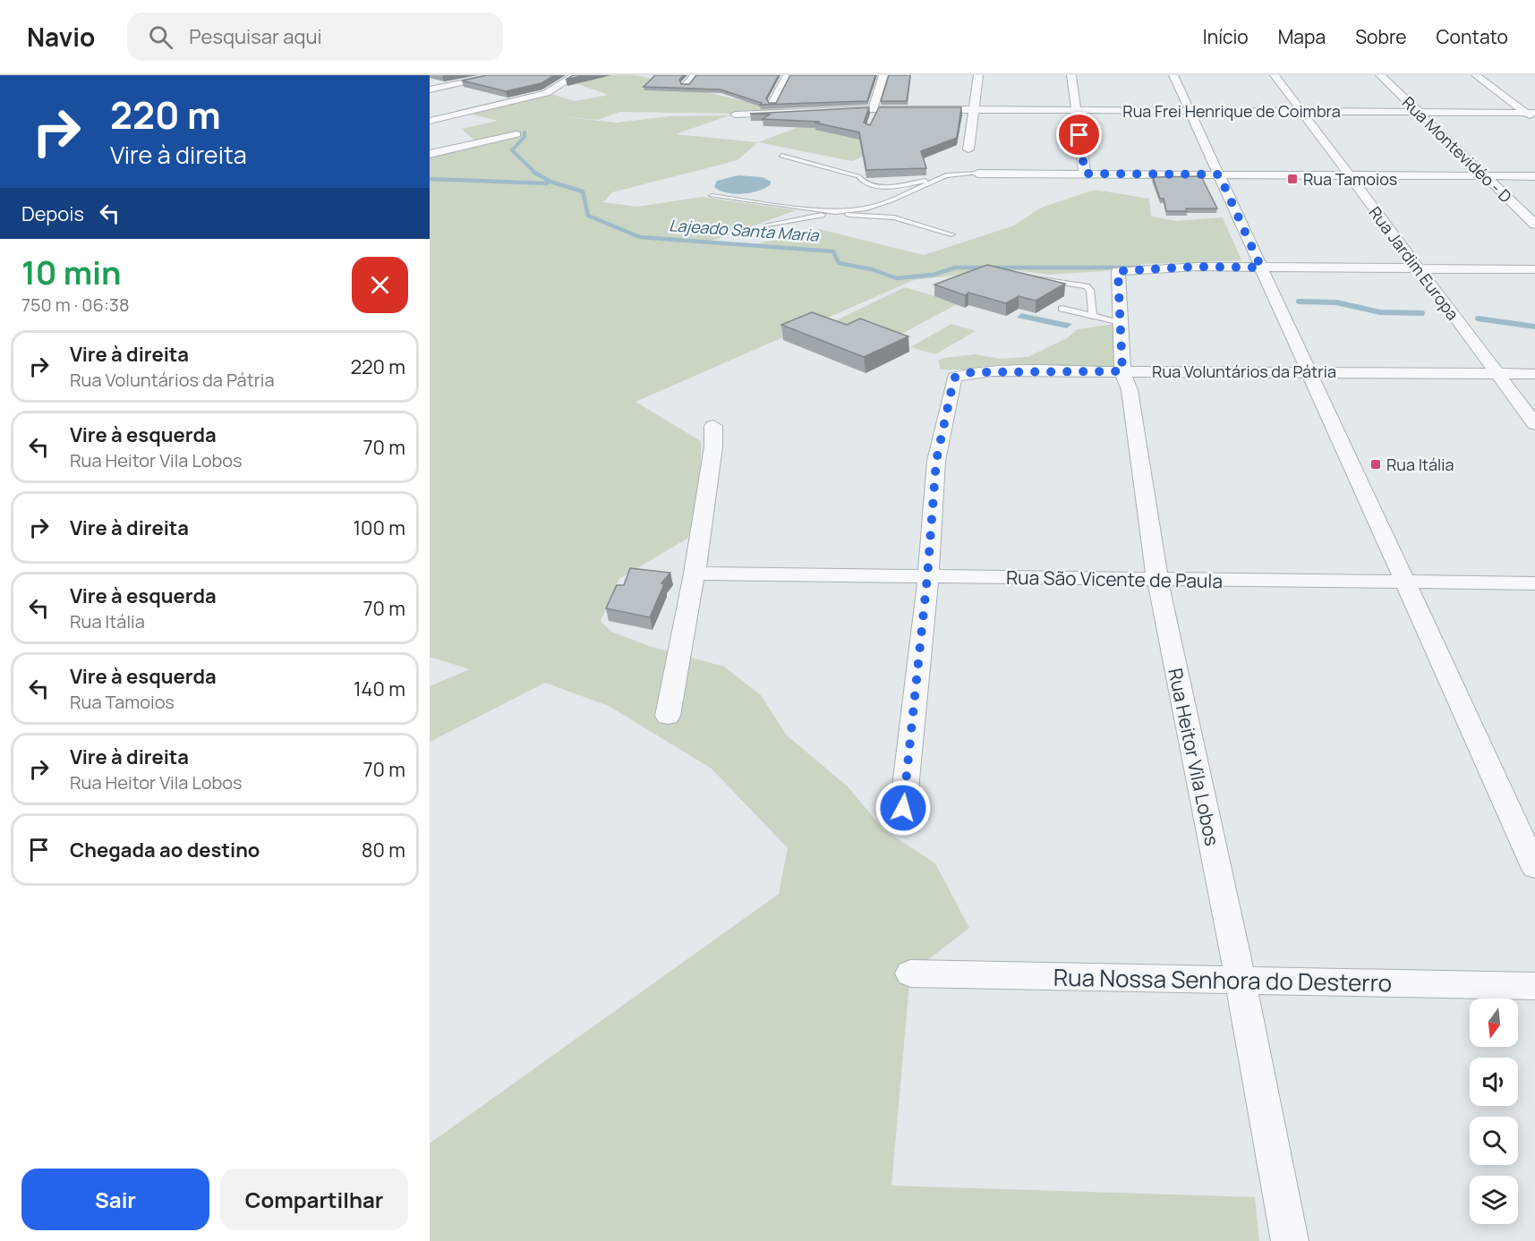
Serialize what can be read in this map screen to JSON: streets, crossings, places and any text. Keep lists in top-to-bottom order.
{
  "streets": {
    "street": [
      "Rua Frei Henrique de Coimbra",
      "Rua Montevidéo - D",
      "Rua Jardim Europa",
      "Rua Voluntários da Pátria",
      "Rua São Vicente de Paula",
      "Rua Heitor Vila Lobos",
      "Rua Nossa Senhora do Desterro"
    ]
  },
  "crossings": [
    ["Rua Frei Henrique de Coimbra", "Rua Montevidéo - D"],
    ["Rua Frei Henrique de Coimbra", "Rua Jardim Europa"],
    ["Rua Jardim Europa", "Rua Voluntários da Pátria"],
    ["Rua Voluntários da Pátria", "Rua São Vicente de Paula"],
    ["Rua Voluntários da Pátria", "Rua Heitor Vila Lobos"],
    ["Rua São Vicente de Paula", "Rua Heitor Vila Lobos"],
    ["Rua Heitor Vila Lobos", "Rua Nossa Senhora do Desterro"]
  ],
  "water": ["Lajeado Santa Maria"],
  "places": {
    "transit": ["Rua Tamoios", "Rua Itália"]
  },
  "north": "bottom",
  "page": {
    "header": "Navio",
    "search": "Pesquisar aqui",
    "nav": [
      "Início",
      "Mapa",
      "Sobre",
      "Contato"
    ],
    "turn": ["220 m", "Vire à direita"],
    "then": "Depois",
    "heading": ["10 min", "750 m · 06:38"],
    "list": [
      {
        "name": "Vire à direita",
        "note": "Rua Voluntários da Pátria",
        "value": "220 m"
      },
      {
        "name": "Vire à esquerda",
        "note": "Rua Heitor Vila Lobos",
        "value": "70 m"
      },
      {
        "name": "Vire à direita",
        "value": "100 m"
      },
      {
        "name": "Vire à esquerda",
        "note": "Rua Itália",
        "value": "70 m"
      },
      {
        "name": "Vire à esquerda",
        "note": "Rua Tamoios",
        "value": "140 m"
      },
      {
        "name": "Vire à direita",
        "note": "Rua Heitor Vila Lobos",
        "value": "70 m"
      },
      {
        "name": "Chegada ao destino",
        "value": "80 m"
      }
    ],
    "buttons": ["Sair", "Compartilhar"]
  }
}
